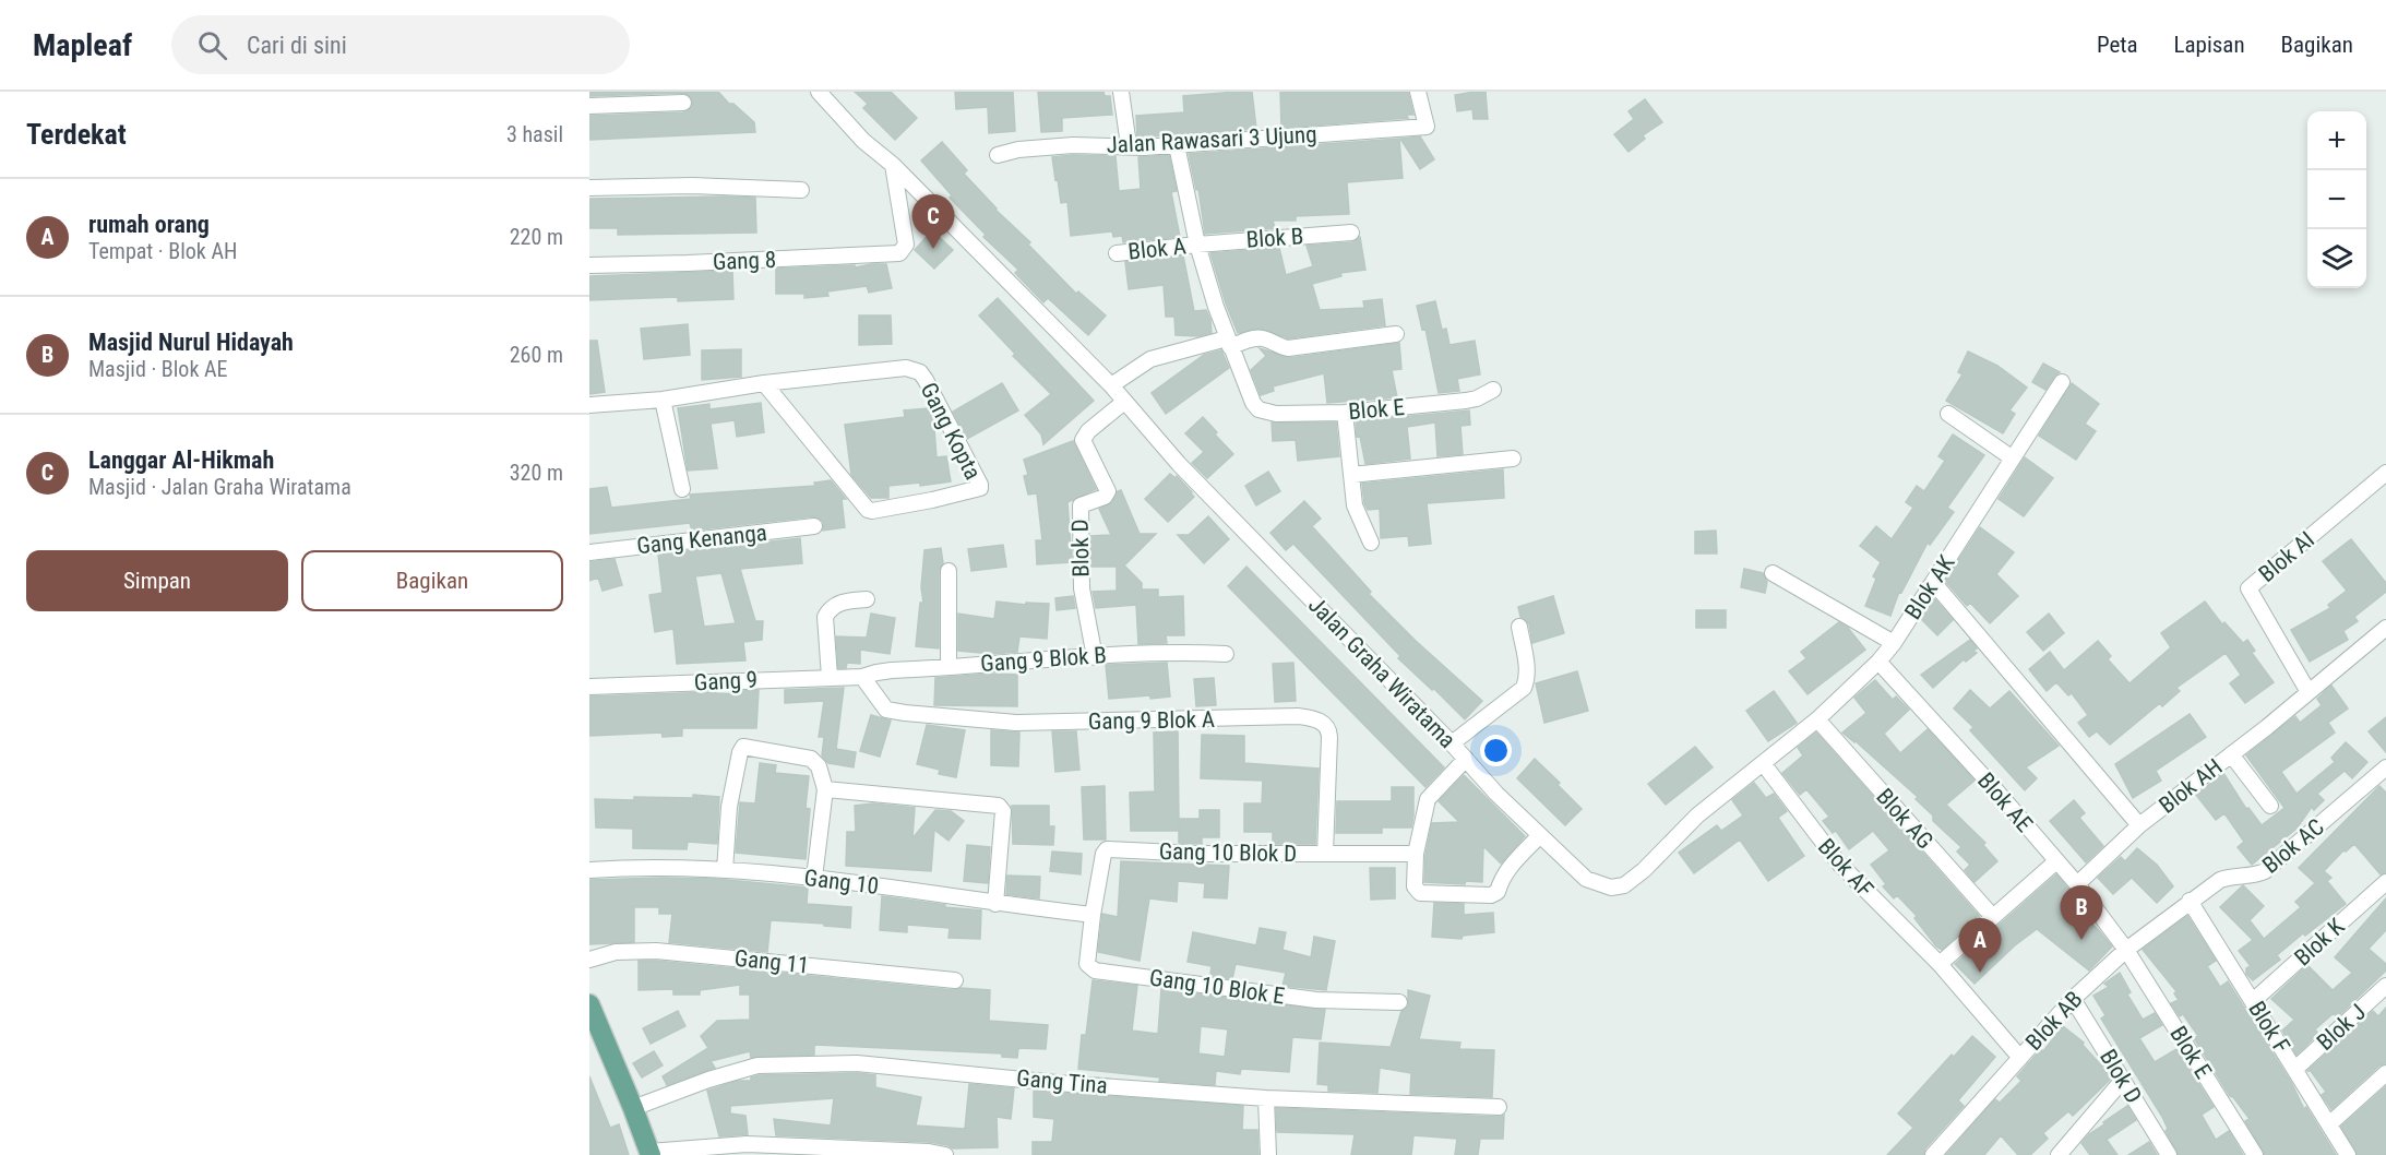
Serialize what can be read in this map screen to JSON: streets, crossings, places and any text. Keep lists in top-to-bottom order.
{
  "streets": {
    "street": [
      "Jalan Rawasari 3 Ujung",
      "Blok B",
      "Blok A",
      "Gang 8",
      "Blok E",
      "Gang Kopta",
      "Gang Kenanga",
      "Blok D",
      "Blok AI",
      "Blok AK",
      "Gang 9 Blok B",
      "Jalan Graha Wiratama",
      "Gang 9",
      "Gang 9 Blok A",
      "Blok AH",
      "Blok AE",
      "Blok AG",
      "Blok AC",
      "Gang 10 Blok D",
      "Blok AF",
      "Gang 10",
      "Blok K",
      "Gang 11",
      "Gang 10 Blok E",
      "Blok AB",
      "Blok F",
      "Blok J",
      "Gang Tina"
    ]
  },
  "crossings": [
    ["Blok B", "Blok A"],
    ["Gang 8", "Jalan Graha Wiratama"],
    ["Blok E", "Blok AE"],
    ["Blok E", "Blok AB"],
    ["Blok D", "Gang 9 Blok B"],
    ["Blok D", "Jalan Graha Wiratama"],
    ["Blok D", "Blok AB"],
    ["Blok AI", "Blok AH"],
    ["Blok AK", "Jalan Graha Wiratama"],
    ["Blok AK", "Blok AE"],
    ["Blok AK", "Blok AG"],
    ["Blok AK", "Blok AF"],
    ["Gang 9 Blok B", "Gang 9"],
    ["Gang 9 Blok B", "Gang 9 Blok A"],
    ["Gang 9", "Gang 9 Blok A"],
    ["Gang 9 Blok A", "Gang 10 Blok D"],
    ["Blok AH", "Blok AE"],
    ["Blok AE", "Blok AB"],
    ["Blok AC", "Blok AB"],
    ["Blok AC", "Blok F"],
    ["Gang 10 Blok D", "Gang 10"],
    ["Gang 10 Blok D", "Gang 10 Blok E"],
    ["Blok AF", "Blok AB"],
    ["Gang 10", "Gang 10 Blok E"],
    ["Blok K", "Blok F"],
    ["Blok AB", "Blok F"],
    ["Blok F", "Blok J"]
  ],
  "page": {
    "header": "Mapleaf",
    "search": "Cari di sini",
    "nav": ["Peta", "Lapisan", "Bagikan"],
    "heading": ["Terdekat", "3 hasil"],
    "map_buttons": ["+", "−"],
    "list": [
      {
        "mark": "A",
        "name": "rumah orang",
        "note": "Tempat · Blok AH",
        "value": "220 m"
      },
      {
        "mark": "B",
        "name": "Masjid Nurul Hidayah",
        "note": "Masjid · Blok AE",
        "value": "260 m"
      },
      {
        "mark": "C",
        "name": "Langgar Al-Hikmah",
        "note": "Masjid · Jalan Graha Wiratama",
        "value": "320 m"
      }
    ],
    "pins": ["C", "B", "A"],
    "buttons": ["Simpan", "Bagikan"]
  }
}
